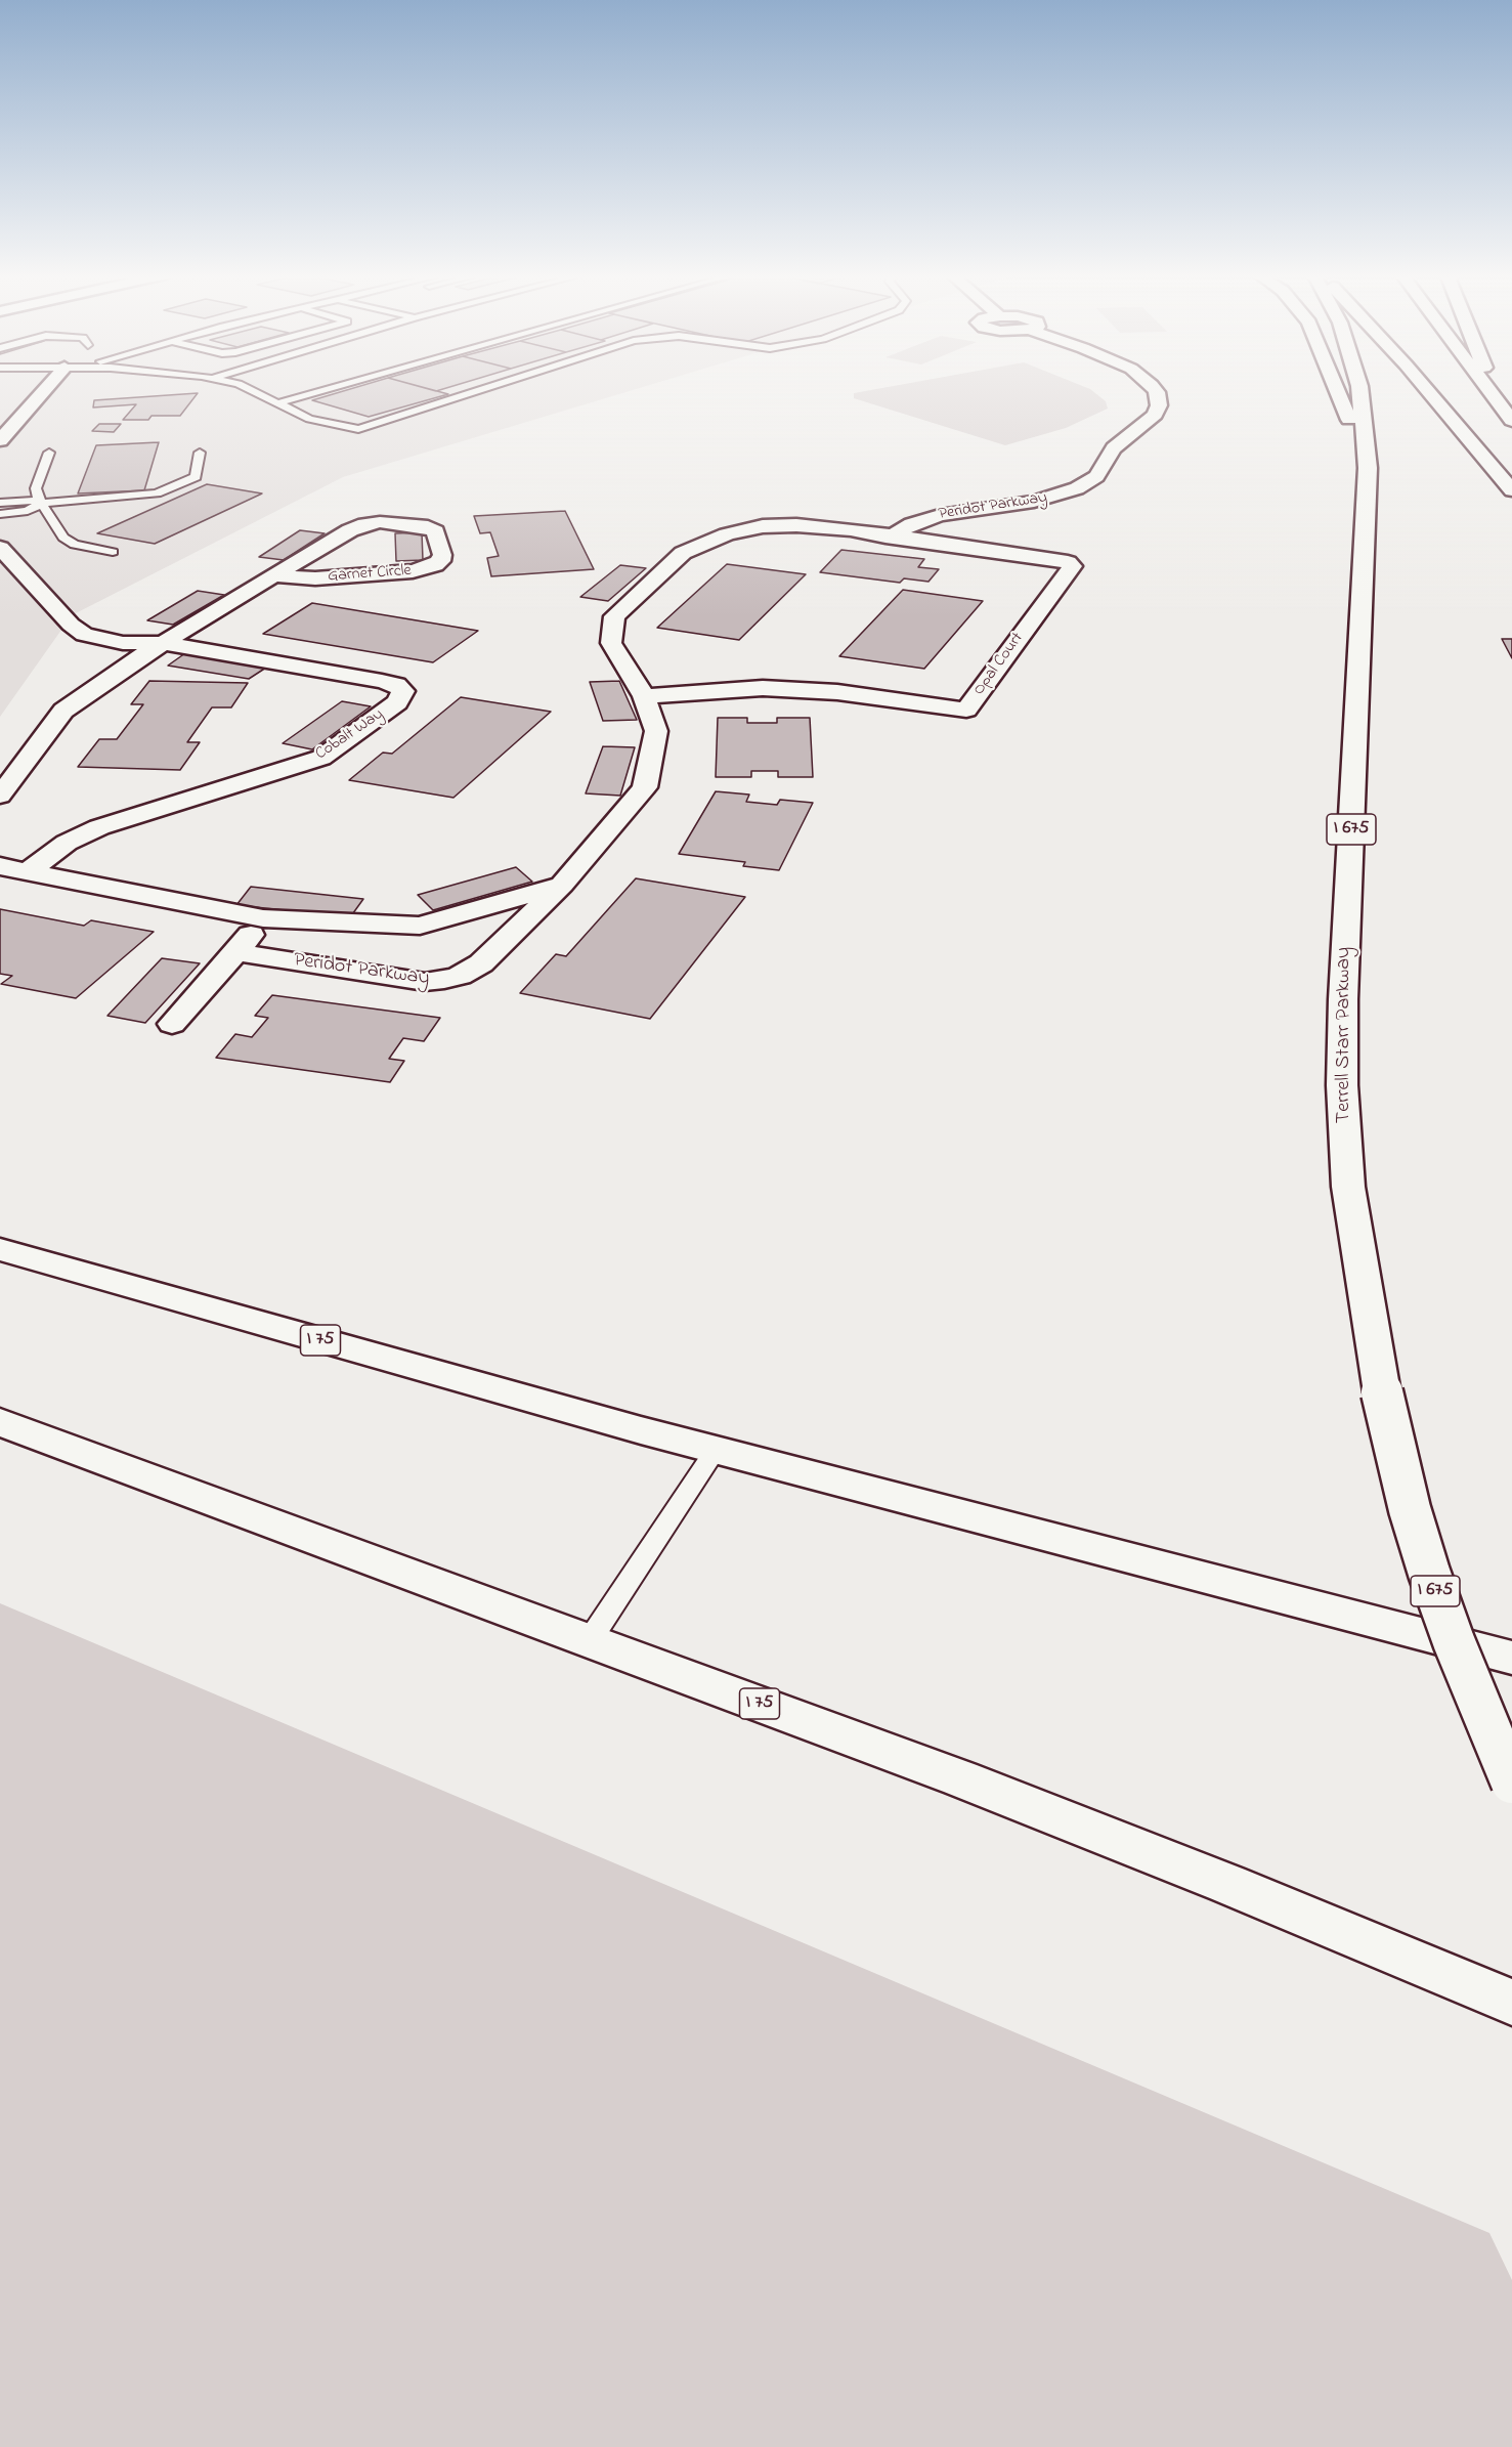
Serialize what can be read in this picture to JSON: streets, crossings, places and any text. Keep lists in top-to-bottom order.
{
  "streets": {
    "main road": [
      "Peridot Parkway",
      "Garnet Circle",
      "Opal Court",
      "Cobalt Way",
      "I 675",
      "Terrell Starr Parkway",
      "I 75"
    ]
  },
  "crossings": [
    ["Peridot Parkway", "Opal Court"],
    ["Peridot Parkway", "Cobalt Way"],
    ["Garnet Circle", "Cobalt Way"]
  ]
}
